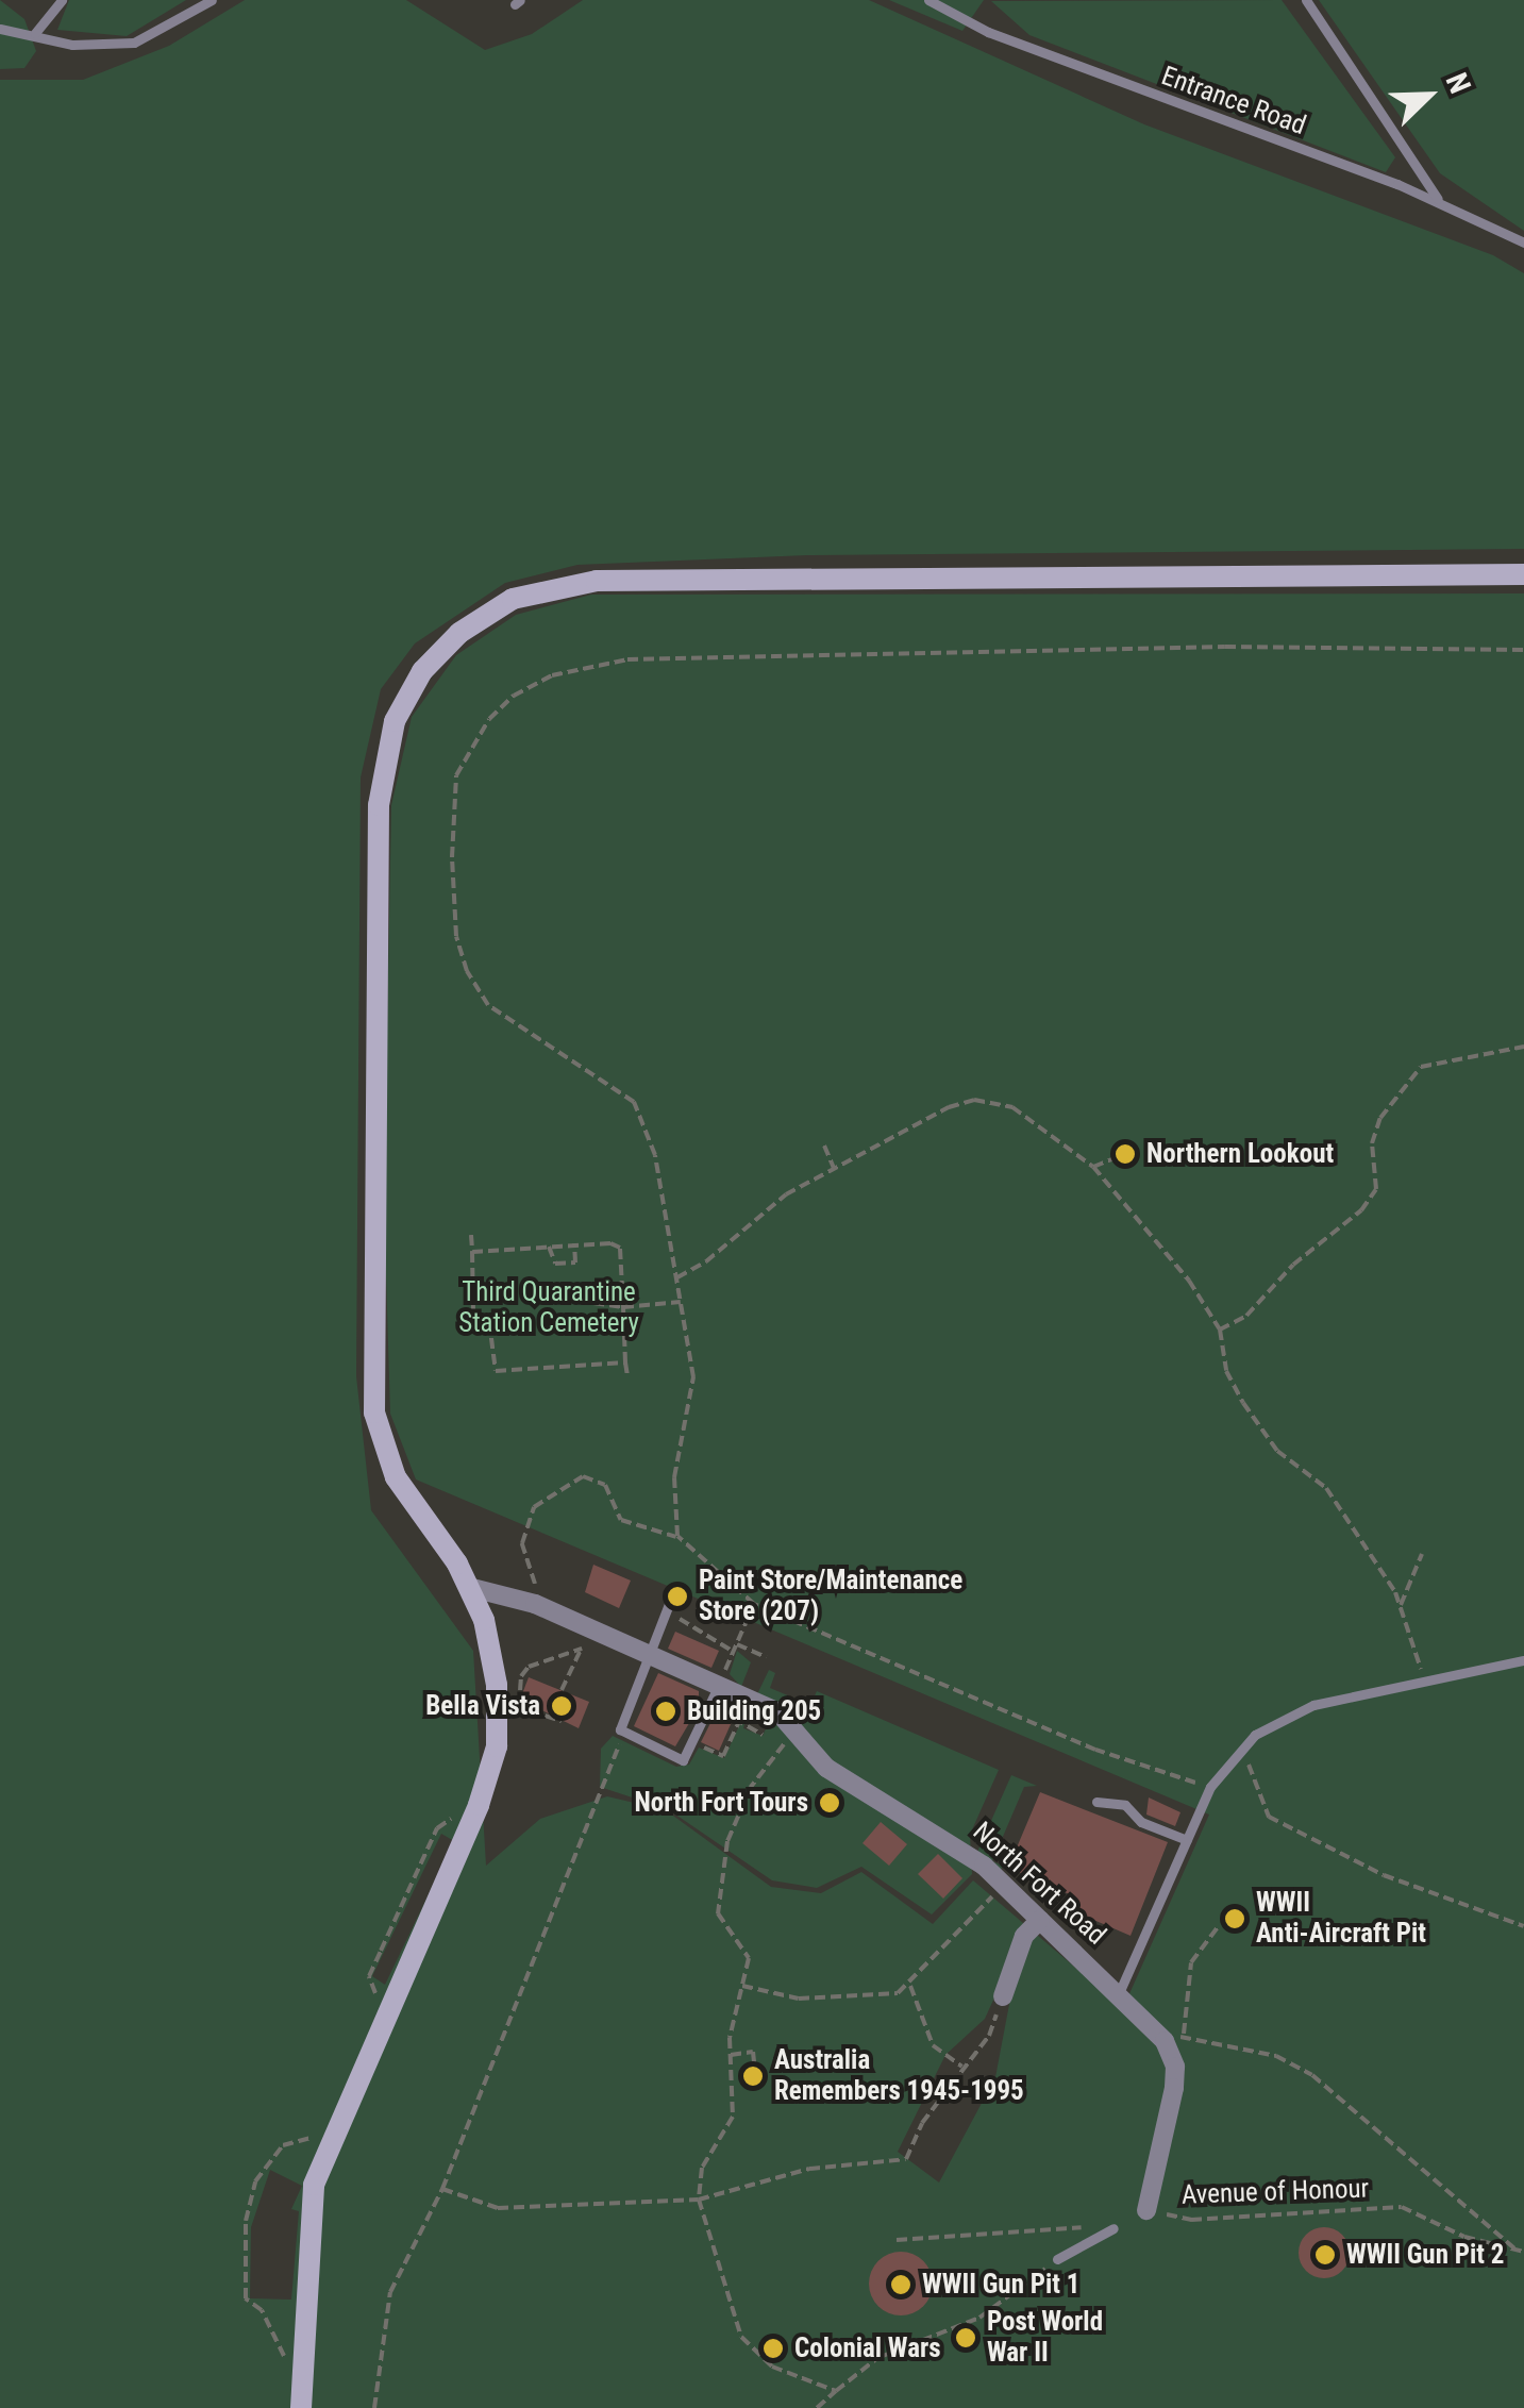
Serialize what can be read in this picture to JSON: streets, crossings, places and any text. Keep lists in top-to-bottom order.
{
  "streets": {
    "street": ["North Fort Road"],
    "lane": ["Entrance Road"],
    "path": ["Avenue of Honour"]
  },
  "parks": ["Third Quarantine Station Cemetery"],
  "places": [
    "Northern Lookout",
    "Paint Store/Maintenance Store (207)",
    "Bella Vista",
    "Building 205",
    "North Fort Tours",
    "WWII Anti-Aircraft Pit",
    "Australia Remembers 1945-1995",
    "WWII Gun Pit 2",
    "WWII Gun Pit 1",
    "Post World War II",
    "Colonial Wars"
  ],
  "north": "top right"
}
